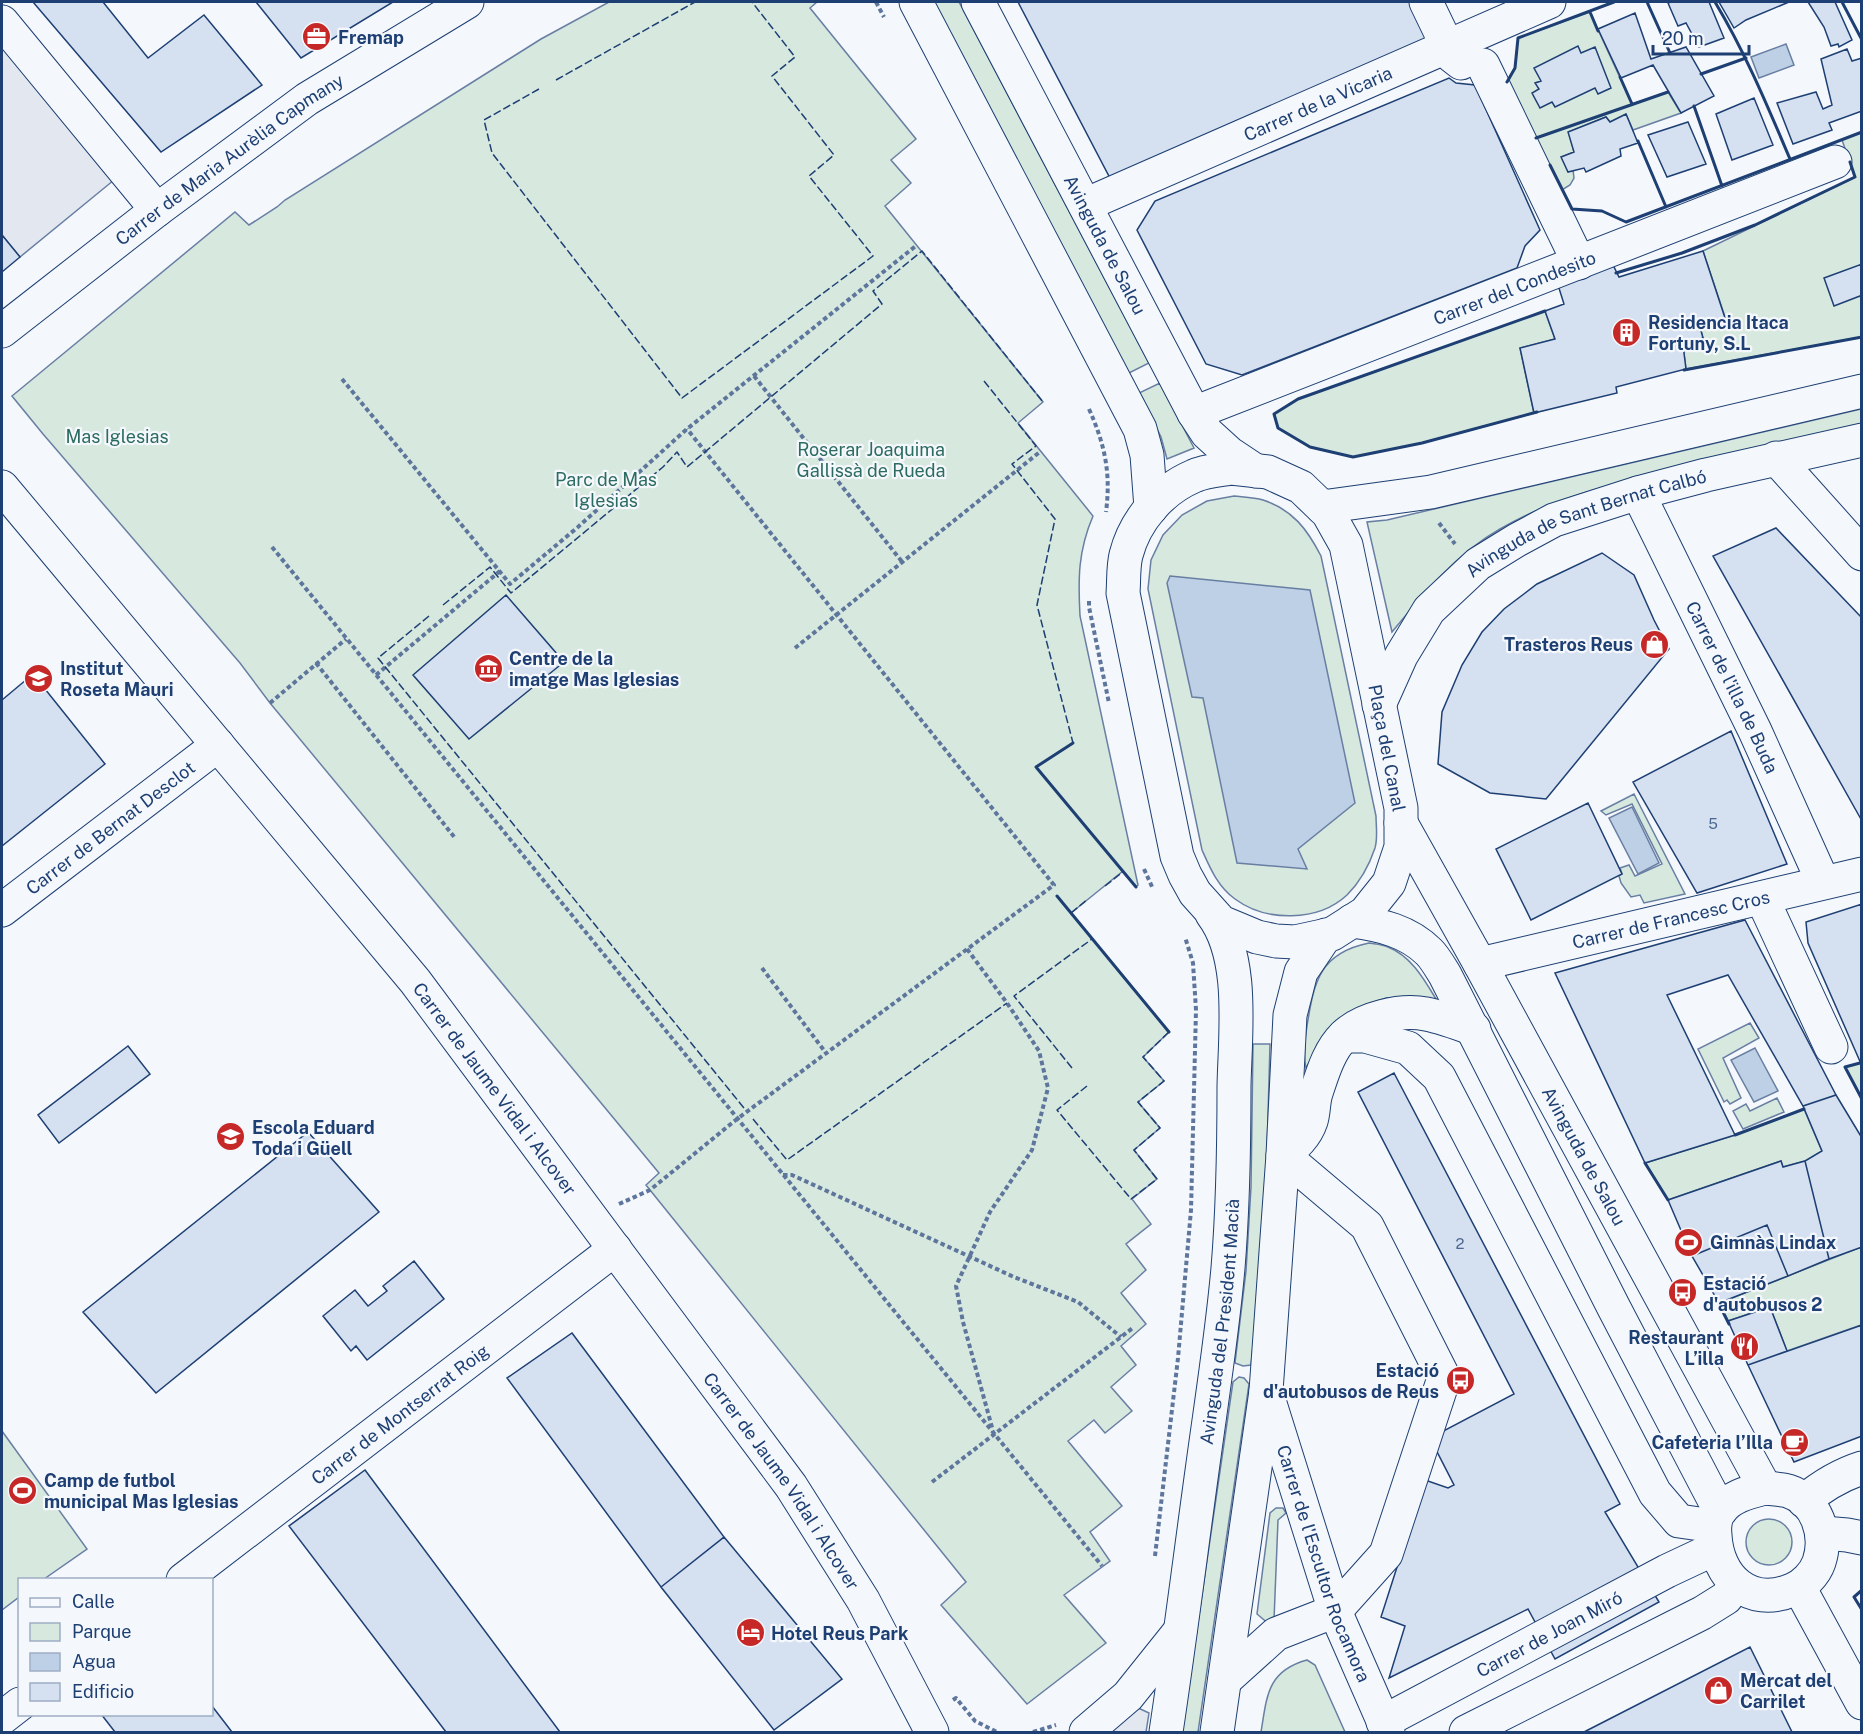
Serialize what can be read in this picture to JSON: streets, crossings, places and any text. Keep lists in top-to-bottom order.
{
  "streets": {
    "street": [
      "Carrer de la Vicaria",
      "Carrer de Maria Aurèlia Capmany",
      "Avinguda de Salou",
      "Carrer del Condesito",
      "Avinguda de Sant Bernat Calbó",
      "Carrer de l'illa de Buda",
      "Plaça del Canal",
      "Carrer de Bernat Desclot",
      "Carrer de Francesc Cros",
      "Carrer de Jaume Vidal i Alcover",
      "Avinguda del President Macià",
      "Carrer de Montserrat Roig",
      "Carrer de l'Escultor Rocamora",
      "Carrer de Joan Miró"
    ]
  },
  "crossings": [
    ["Carrer de la Vicaria", "Avinguda de Salou"],
    ["Avinguda de Salou", "Carrer del Condesito"],
    ["Avinguda de Salou", "Plaça del Canal"],
    ["Avinguda de Salou", "Carrer de Francesc Cros"],
    ["Avinguda de Salou", "Carrer de Joan Miró"],
    ["Avinguda de Sant Bernat Calbó", "Carrer de l'illa de Buda"],
    ["Avinguda de Sant Bernat Calbó", "Plaça del Canal"],
    ["Carrer de l'illa de Buda", "Carrer de Francesc Cros"],
    ["Plaça del Canal", "Avinguda del President Macià"],
    ["Carrer de Bernat Desclot", "Carrer de Jaume Vidal i Alcover"],
    ["Carrer de Jaume Vidal i Alcover", "Carrer de Montserrat Roig"],
    ["Carrer de l'Escultor Rocamora", "Carrer de Joan Miró"]
  ],
  "parks": ["Mas Iglesias", "Roserar Joaquima Gallissà de Rueda", "Parc de Mas Iglesias"],
  "places": {
    "office": ["Fremap"],
    "building": ["Residencia Itaca Fortuny, S.L"],
    "shop": ["Trasteros Reus", "Mercat del Carrilet"],
    "museum": ["Centre de la imatge Mas Iglesias"],
    "school or university": ["Institut Roseta Mauri", "Escola Eduard Toda i Güell"],
    "sports": ["Gimnàs Lindax", "Camp de futbol municipal Mas Iglesias"],
    "bus stop": ["Estació d'autobusos 2", "Estació d'autobusos de Reus"],
    "restaurant": ["Restaurant L’illa"],
    "cafe": ["Cafeteria l’Illa"],
    "hotel": ["Hotel Reus Park"]
  },
  "house_numbers": ["5", "2"],
  "legend": [
    "Calle",
    "Parque",
    "Agua",
    "Edificio"
  ],
  "scale_bar": "20 m"
}
